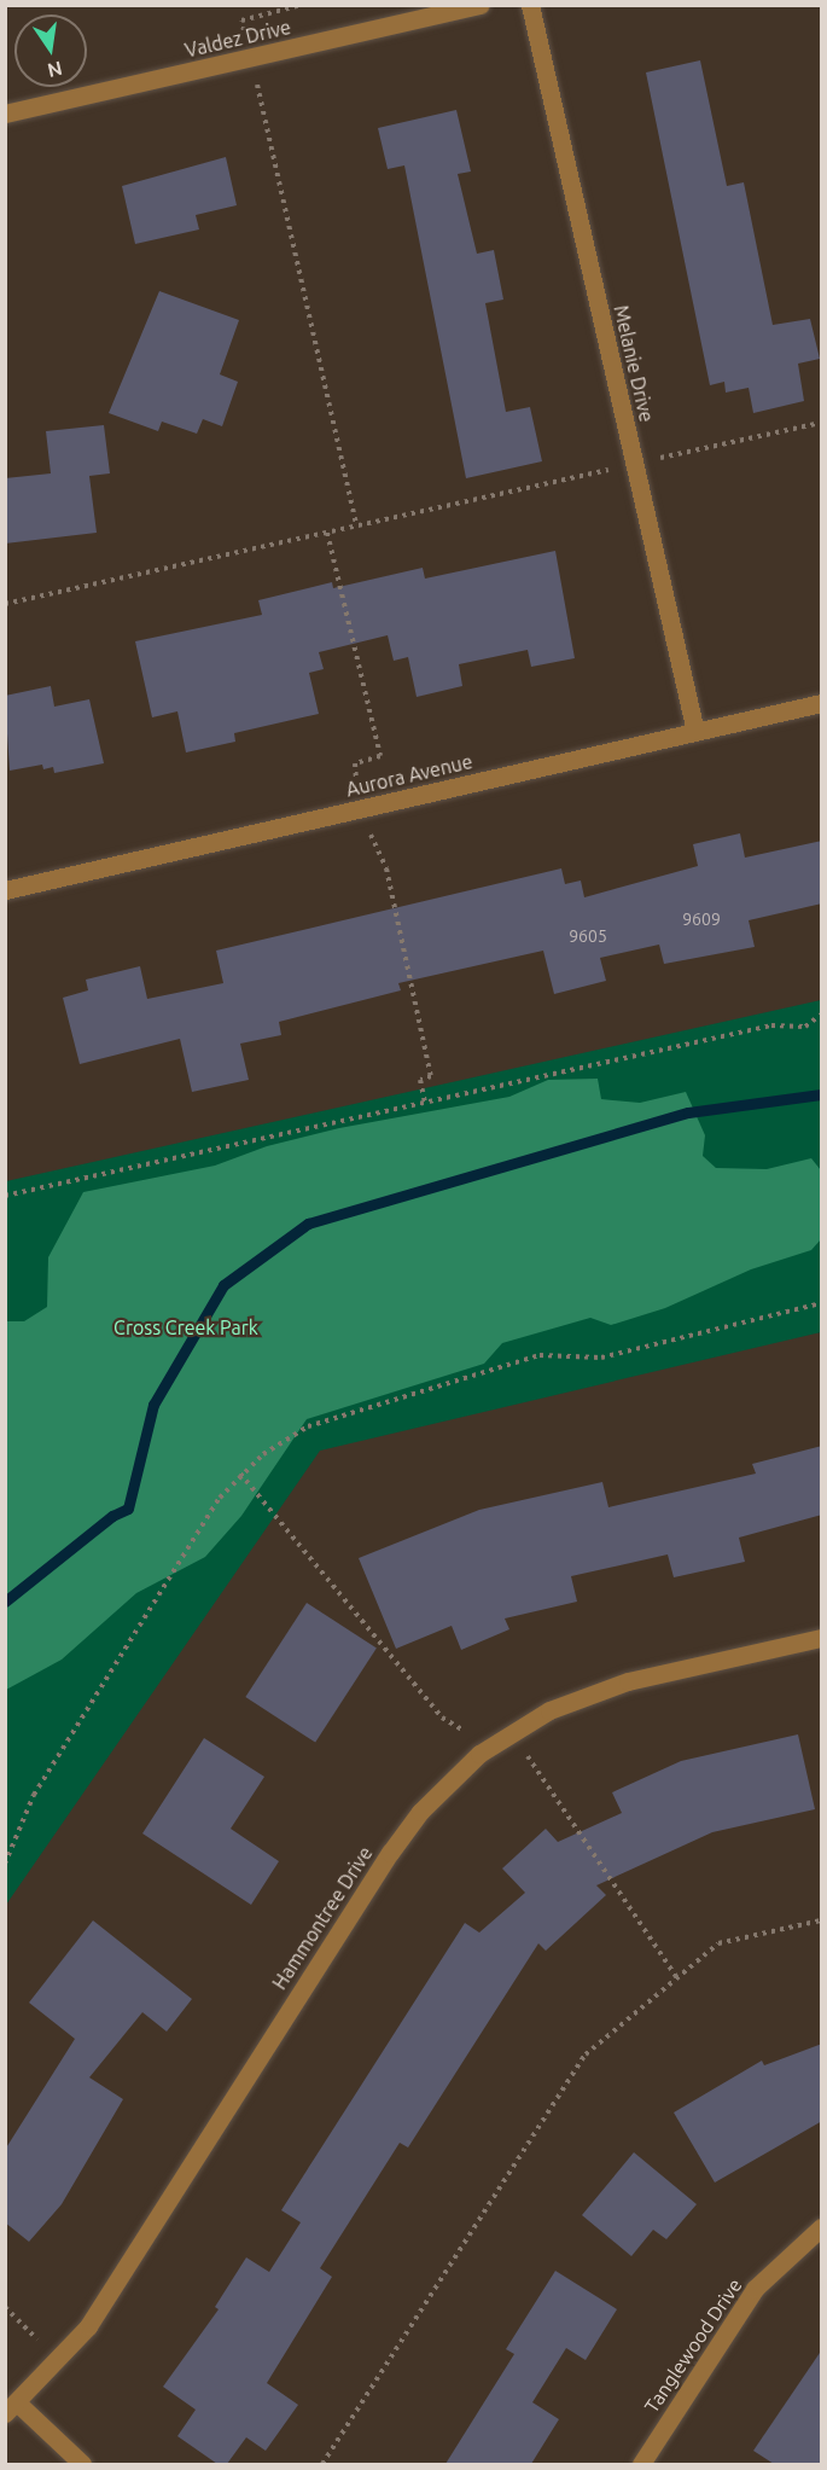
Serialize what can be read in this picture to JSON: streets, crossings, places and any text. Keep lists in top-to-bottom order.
{
  "streets": {
    "street": [
      "Valdez Drive",
      "Melanie Drive",
      "Aurora Avenue",
      "Hammontree Drive",
      "Tanglewood Drive"
    ]
  },
  "crossings": [
    ["Melanie Drive", "Aurora Avenue"]
  ],
  "parks": ["Cross Creek Park"],
  "house_numbers": ["9609", "9605"],
  "north": "bottom"
}
